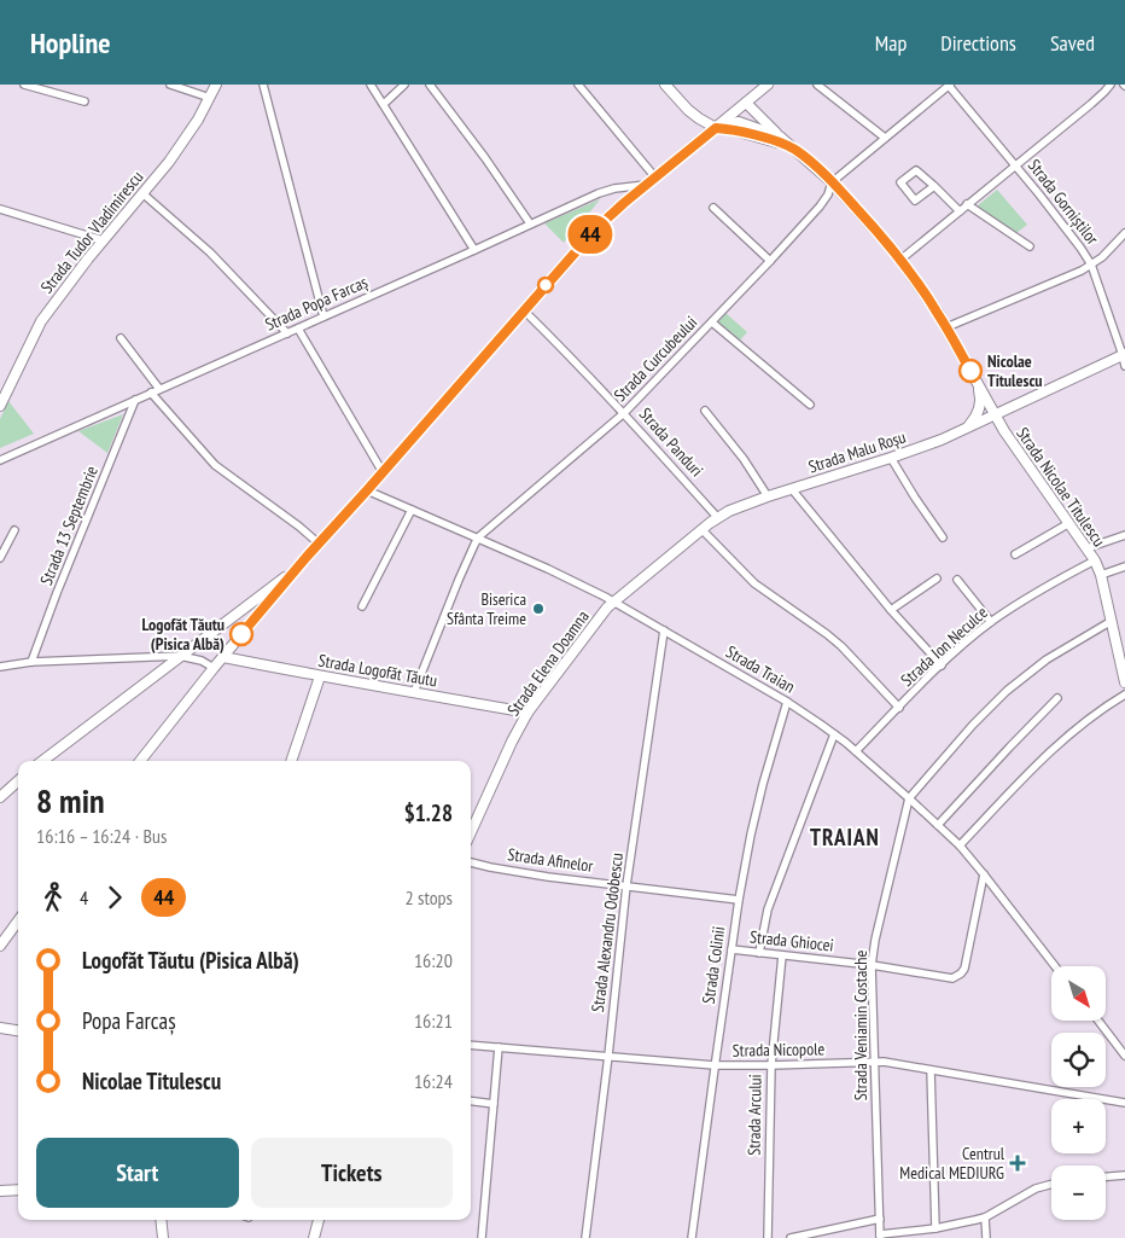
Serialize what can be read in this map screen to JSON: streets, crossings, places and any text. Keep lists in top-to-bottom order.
{
  "streets": {
    "main road": [
      "Strada Tudor Vladimirescu",
      "Strada Malu Roșu",
      "Strada Nicolae Titulescu",
      "Strada Elena Doamna",
      "Strada Logofăt Tăutu"
    ],
    "street": [
      "Strada Gorniștilor",
      "Strada Popa Farcaș",
      "Strada Curcubeului",
      "Strada Panduri",
      "Strada 13 Septembrie",
      "Strada Ion Neculce",
      "Strada Traian",
      "Strada Afinelor",
      "Strada Alexandru Odobescu",
      "Strada Ghiocei",
      "Strada Colinii",
      "Strada Veniamin Costache",
      "Strada Nicopole",
      "Strada Arcului"
    ]
  },
  "crossings": [
    ["Strada Gorniștilor", "Strada Malu Roșu"],
    ["Strada Popa Farcaș", "Strada 13 Septembrie"],
    ["Strada Curcubeului", "Strada Panduri"],
    ["Strada Curcubeului", "Strada Nicolae Titulescu"],
    ["Strada Curcubeului", "Strada Traian"],
    ["Strada Panduri", "Strada Malu Roșu"],
    ["Strada Malu Roșu", "Strada Nicolae Titulescu"],
    ["Strada Malu Roșu", "Strada Elena Doamna"],
    ["Strada Malu Roșu", "Strada Traian"],
    ["Strada Nicolae Titulescu", "Strada Ion Neculce"],
    ["Strada Nicolae Titulescu", "Strada Veniamin Costache"],
    ["Strada Ion Neculce", "Strada Traian"],
    ["Strada Elena Doamna", "Strada Traian"],
    ["Strada Elena Doamna", "Strada Logofăt Tăutu"],
    ["Strada Traian", "Strada Alexandru Odobescu"],
    ["Strada Traian", "Strada Ghiocei"],
    ["Strada Traian", "Strada Colinii"],
    ["Strada Traian", "Strada Veniamin Costache"],
    ["Strada Afinelor", "Strada Alexandru Odobescu"],
    ["Strada Afinelor", "Strada Colinii"],
    ["Strada Alexandru Odobescu", "Strada Nicopole"],
    ["Strada Ghiocei", "Strada Colinii"],
    ["Strada Ghiocei", "Strada Veniamin Costache"],
    ["Strada Ghiocei", "Strada Arcului"],
    ["Strada Colinii", "Strada Nicopole"],
    ["Strada Veniamin Costache", "Strada Nicopole"],
    ["Strada Nicopole", "Strada Arcului"]
  ],
  "districts": ["TRAIAN"],
  "places": {
    "other": ["Nicolae Titulescu", "Biserica Sfânta Treime", "Logofăt Tăutu (Pisica Albă)"],
    "health": ["Centrul Medical MEDIURG"]
  },
  "lines": ["bus line 44"],
  "north": "bottom right",
  "page": {
    "header": "Hopline",
    "nav": ["Map", "Directions", "Saved"],
    "on_map": "44",
    "heading": ["8 min", "16:16 – 16:24 · Bus", "$1.28"],
    "legs": ["4", "44", "2 stops"],
    "list": [
      {
        "name": "Logofăt Tăutu (Pisica Albă)",
        "value": "16:20"
      },
      {
        "name": "Popa Farcaș",
        "value": "16:21"
      },
      {
        "name": "Nicolae Titulescu",
        "value": "16:24"
      }
    ],
    "map_buttons": ["+", "−"],
    "buttons": ["Start", "Tickets"]
  }
}
